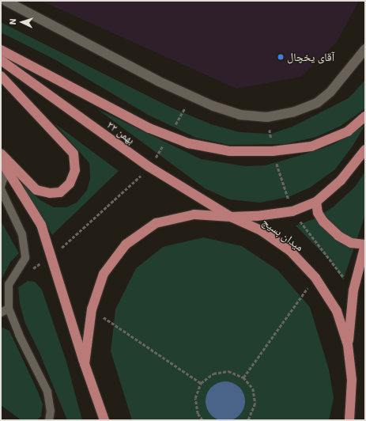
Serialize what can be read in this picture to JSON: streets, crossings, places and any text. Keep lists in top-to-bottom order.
{
  "streets": {
    "highway": ["۲۲ بهمن", "میدان بسیج"]
  },
  "crossings": [
    ["۲۲ بهمن", "میدان بسیج"]
  ],
  "places": ["آقای یخچال"],
  "north": "left"
}
